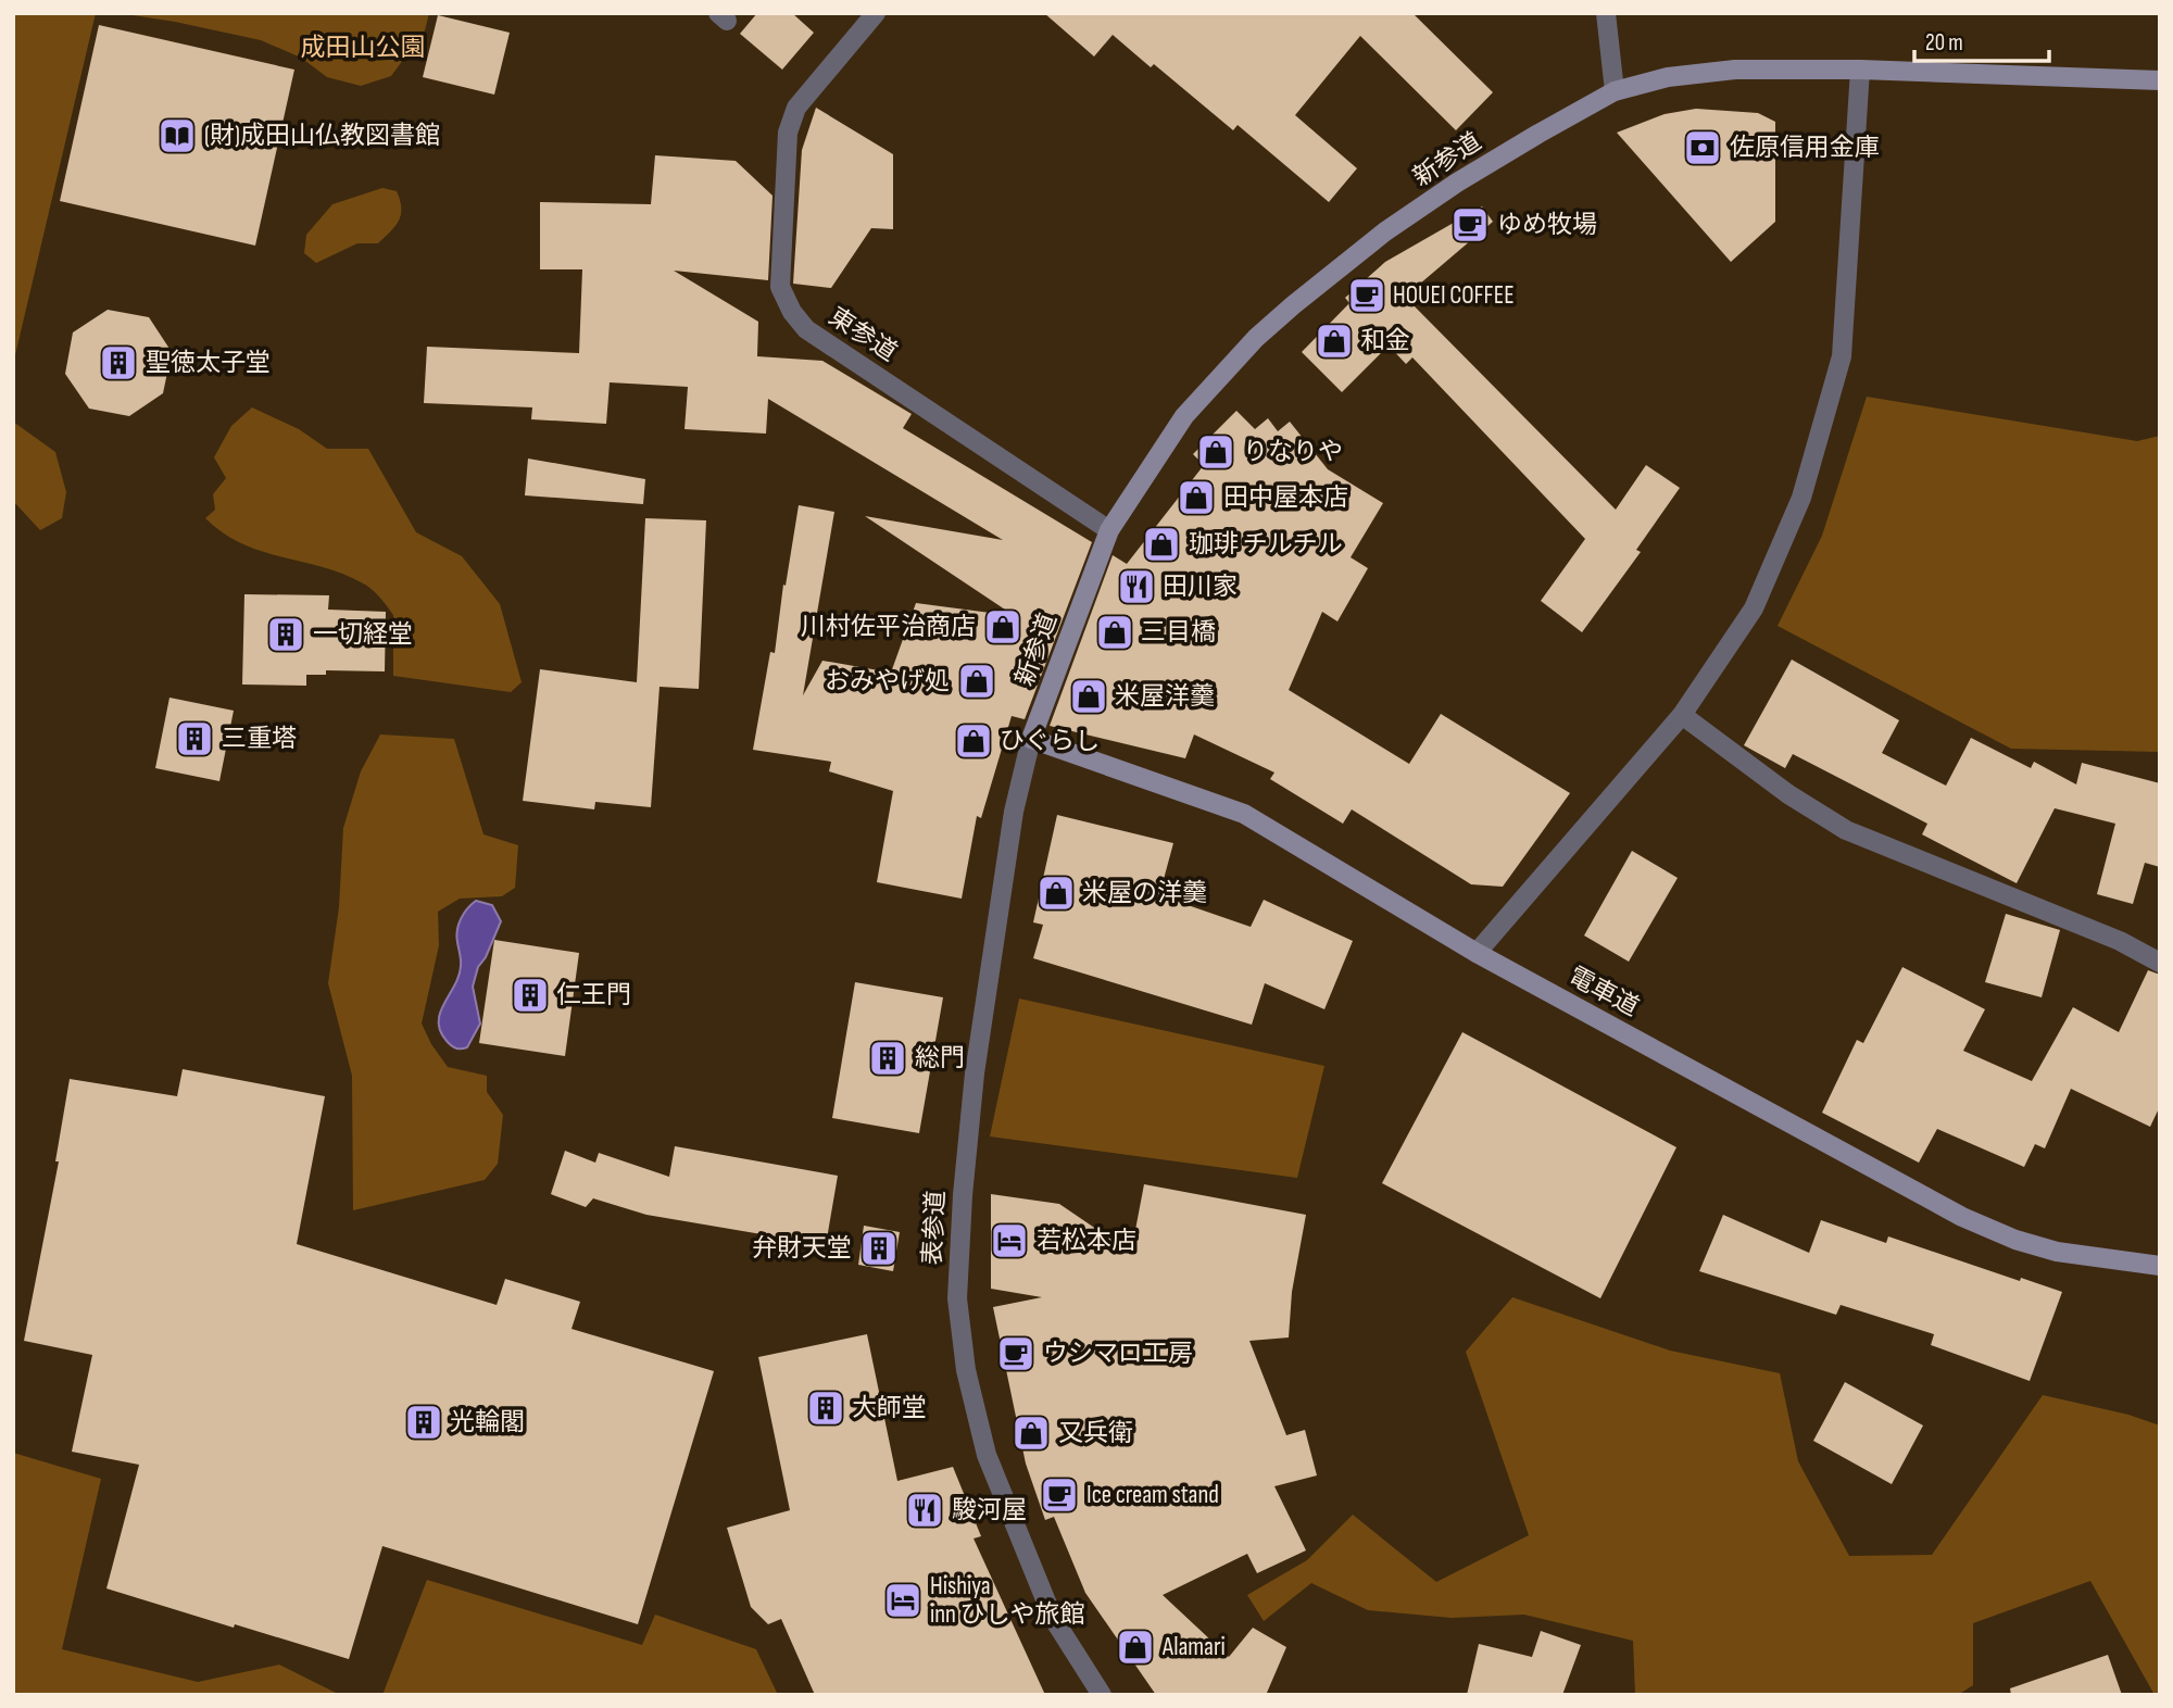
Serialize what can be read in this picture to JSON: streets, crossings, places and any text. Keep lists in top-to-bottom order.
{
  "streets": {
    "street": [
      "新参道",
      "東参道",
      "電車道",
      "表参道"
    ]
  },
  "crossings": [
    ["新参道", "東参道"],
    ["新参道", "電車道"],
    ["新参道", "表参道"],
    ["電車道", "表参道"]
  ],
  "parks": ["成田山公園"],
  "places": {
    "library": ["(財)成田山仏教図書館"],
    "bank": ["佐原信用金庫"],
    "cafe": [
      "ゆめ牧場",
      "HOUEI COFFEE",
      "ウシマロ工房",
      "Ice cream stand"
    ],
    "shop": [
      "和金",
      "りなりや",
      "田中屋本店",
      "珈琲 チルチル",
      "川村佐平治商店",
      "三目橋",
      "おみやげ処",
      "米屋洋羹",
      "ひぐらし",
      "米屋の洋羹",
      "又兵衛",
      "Alamari"
    ],
    "building": [
      "聖徳太子堂",
      "一切経堂",
      "三重塔",
      "仁王門",
      "総門",
      "弁財天堂",
      "大師堂",
      "光輪閣"
    ],
    "restaurant": ["田川家", "駿河屋"],
    "hotel": ["若松本店", "Hishiya inn ひしや旅館"]
  },
  "scale_bar": "20 m"
}
